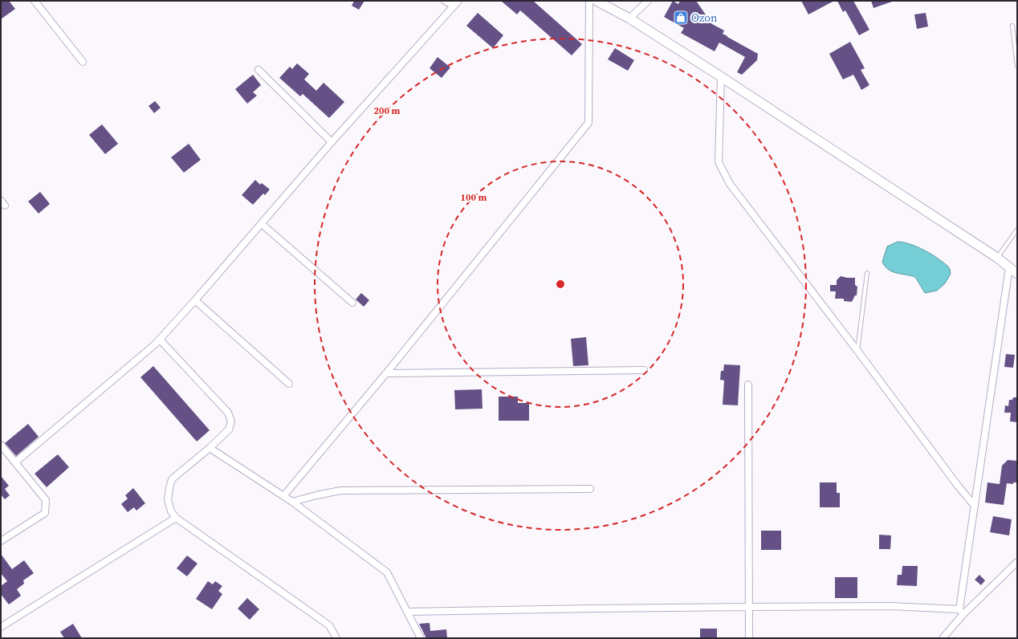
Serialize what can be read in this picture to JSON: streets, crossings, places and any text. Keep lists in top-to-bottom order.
{
  "places": {
    "shop": ["Ozon"]
  },
  "rings": ["200 m", "100 m"]
}
